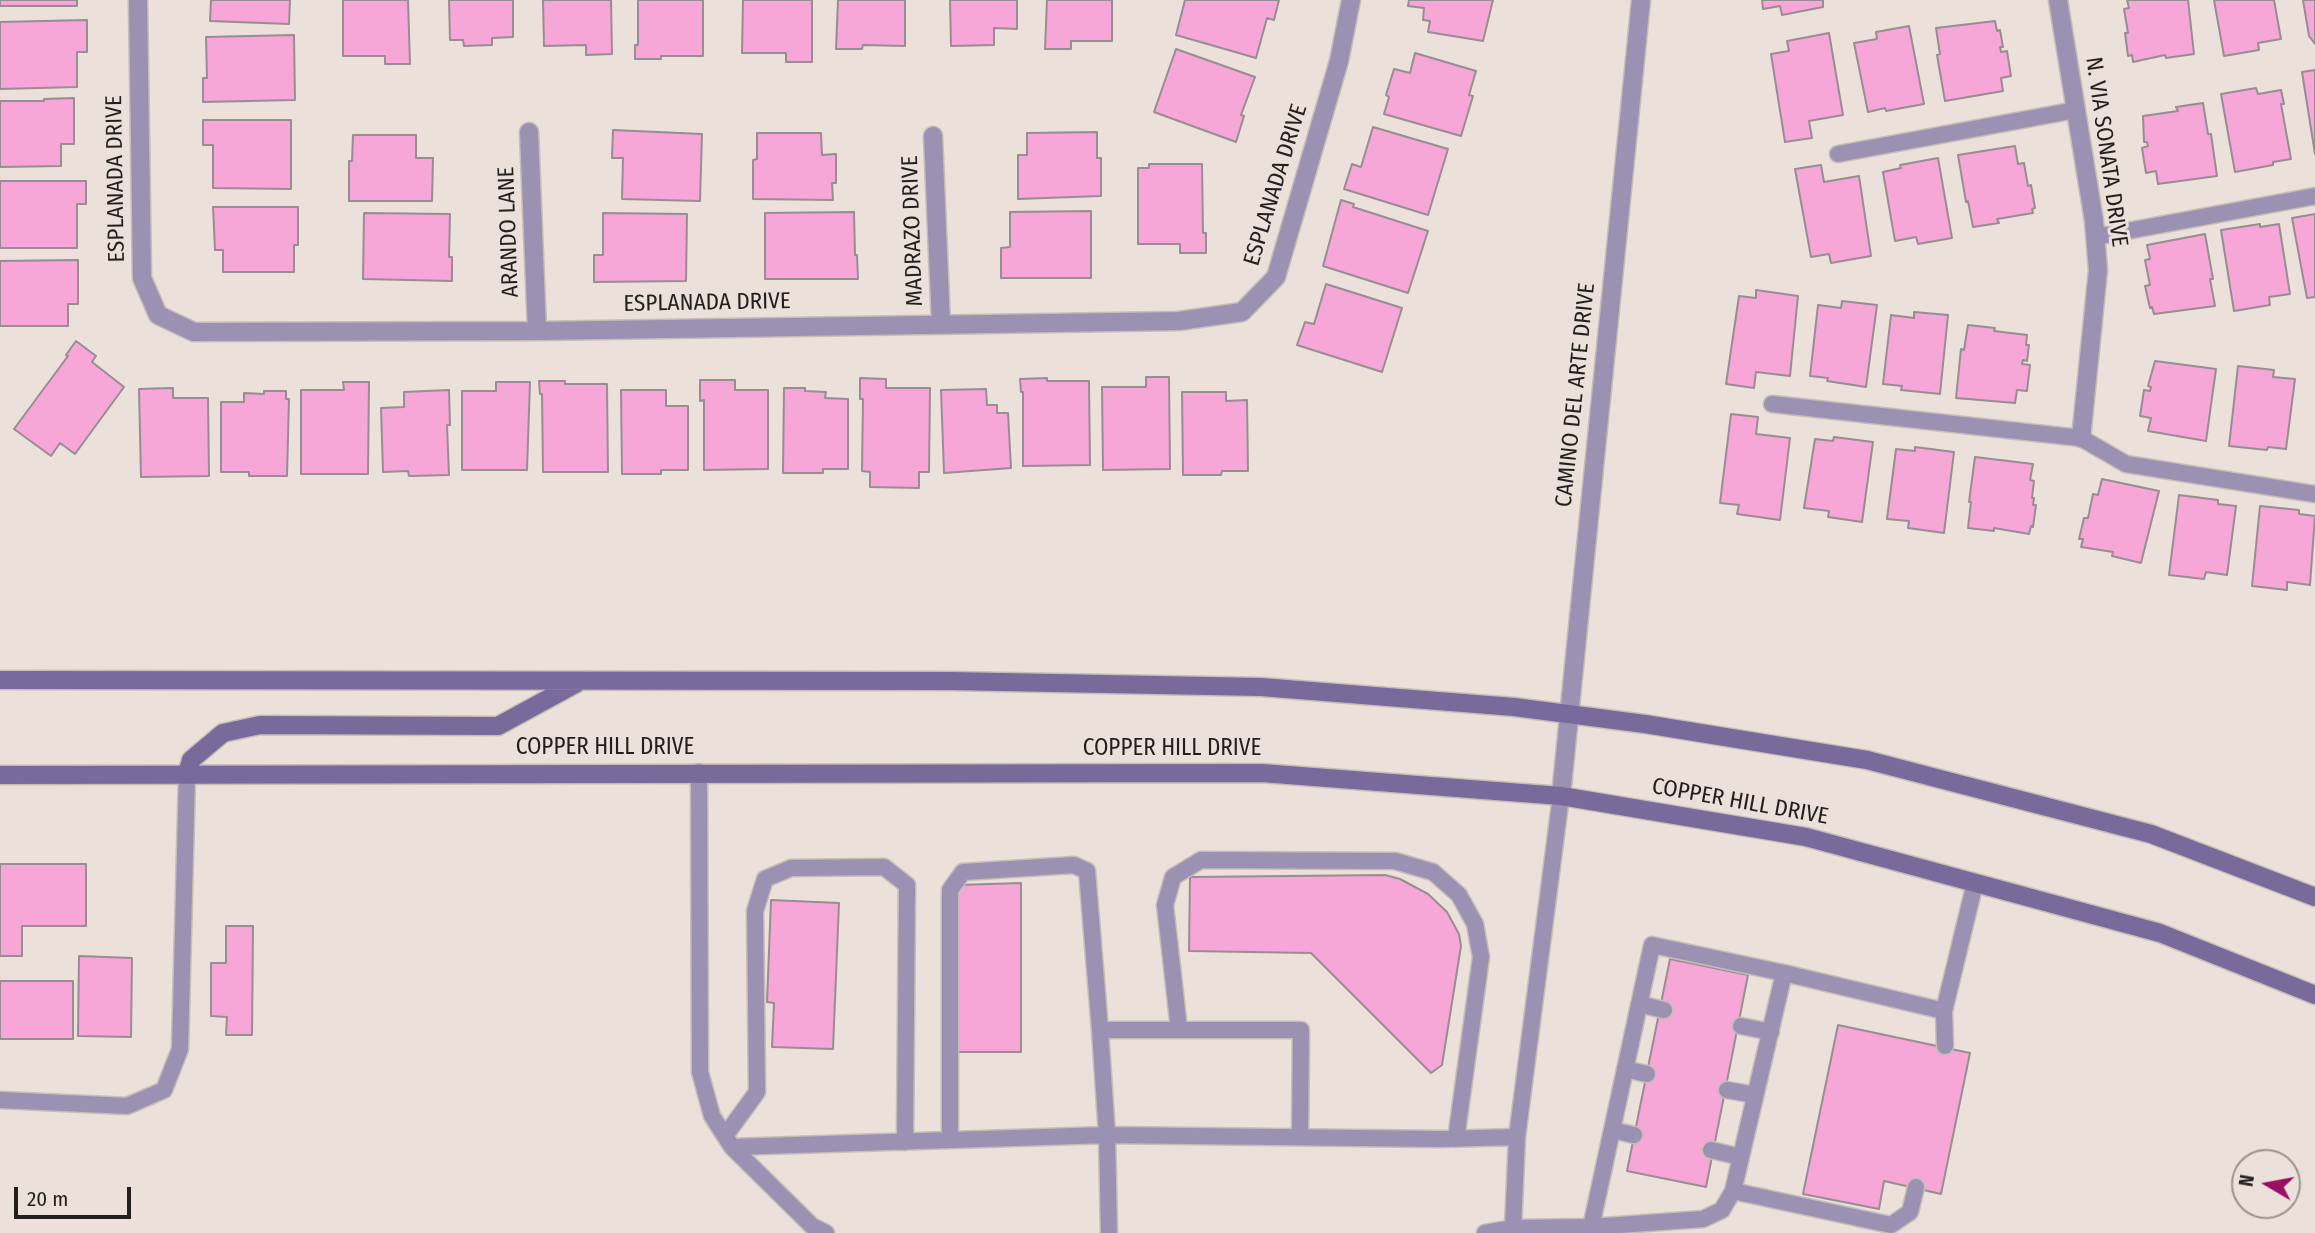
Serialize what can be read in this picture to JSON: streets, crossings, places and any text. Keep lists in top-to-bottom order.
{
  "streets": {
    "main road": ["COPPER HILL DRIVE"],
    "street": [
      "N. VIA SONATA DRIVE",
      "ESPLANADA DRIVE",
      "MADRAZO DRIVE",
      "ARANDO LANE",
      "CAMINO DEL ARTE DRIVE"
    ]
  },
  "crossings": [
    ["ESPLANADA DRIVE", "MADRAZO DRIVE"],
    ["ESPLANADA DRIVE", "ARANDO LANE"],
    ["CAMINO DEL ARTE DRIVE", "COPPER HILL DRIVE"]
  ],
  "scale_bar": "20 m",
  "north": "left"
}
